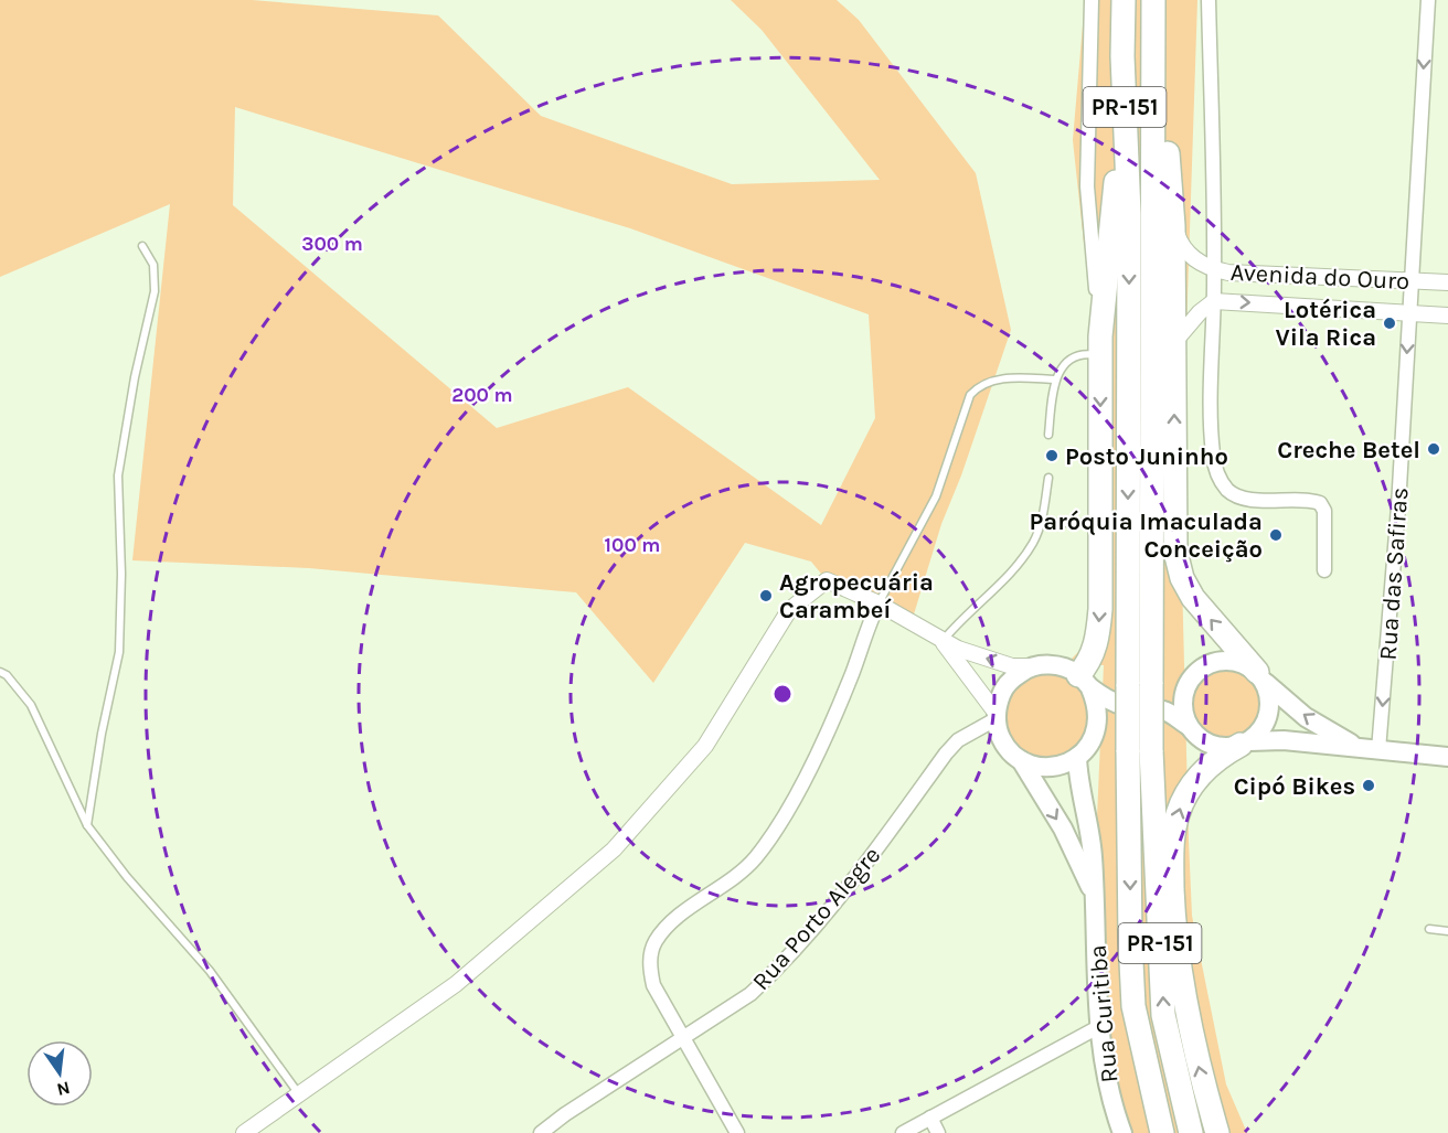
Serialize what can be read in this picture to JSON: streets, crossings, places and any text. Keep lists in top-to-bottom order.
{
  "streets": {
    "highway": ["PR-151"],
    "main road": ["Rua Curitiba"],
    "street": ["Avenida do Ouro", "Rua das Safiras", "Rua Porto Alegre"]
  },
  "crossings": [
    ["Avenida do Ouro", "Rua das Safiras"],
    ["Rua Porto Alegre", "Rua Curitiba"]
  ],
  "one_way": ["Rua das Safiras"],
  "places": [
    "Lotérica Vila Rica",
    "Creche Betel",
    "Posto Juninho",
    "Paróquia Imaculada Conceição",
    "Agropecuária Carambeí",
    "Cipó Bikes"
  ],
  "north": "bottom",
  "rings": ["300 m", "200 m", "100 m"]
}
